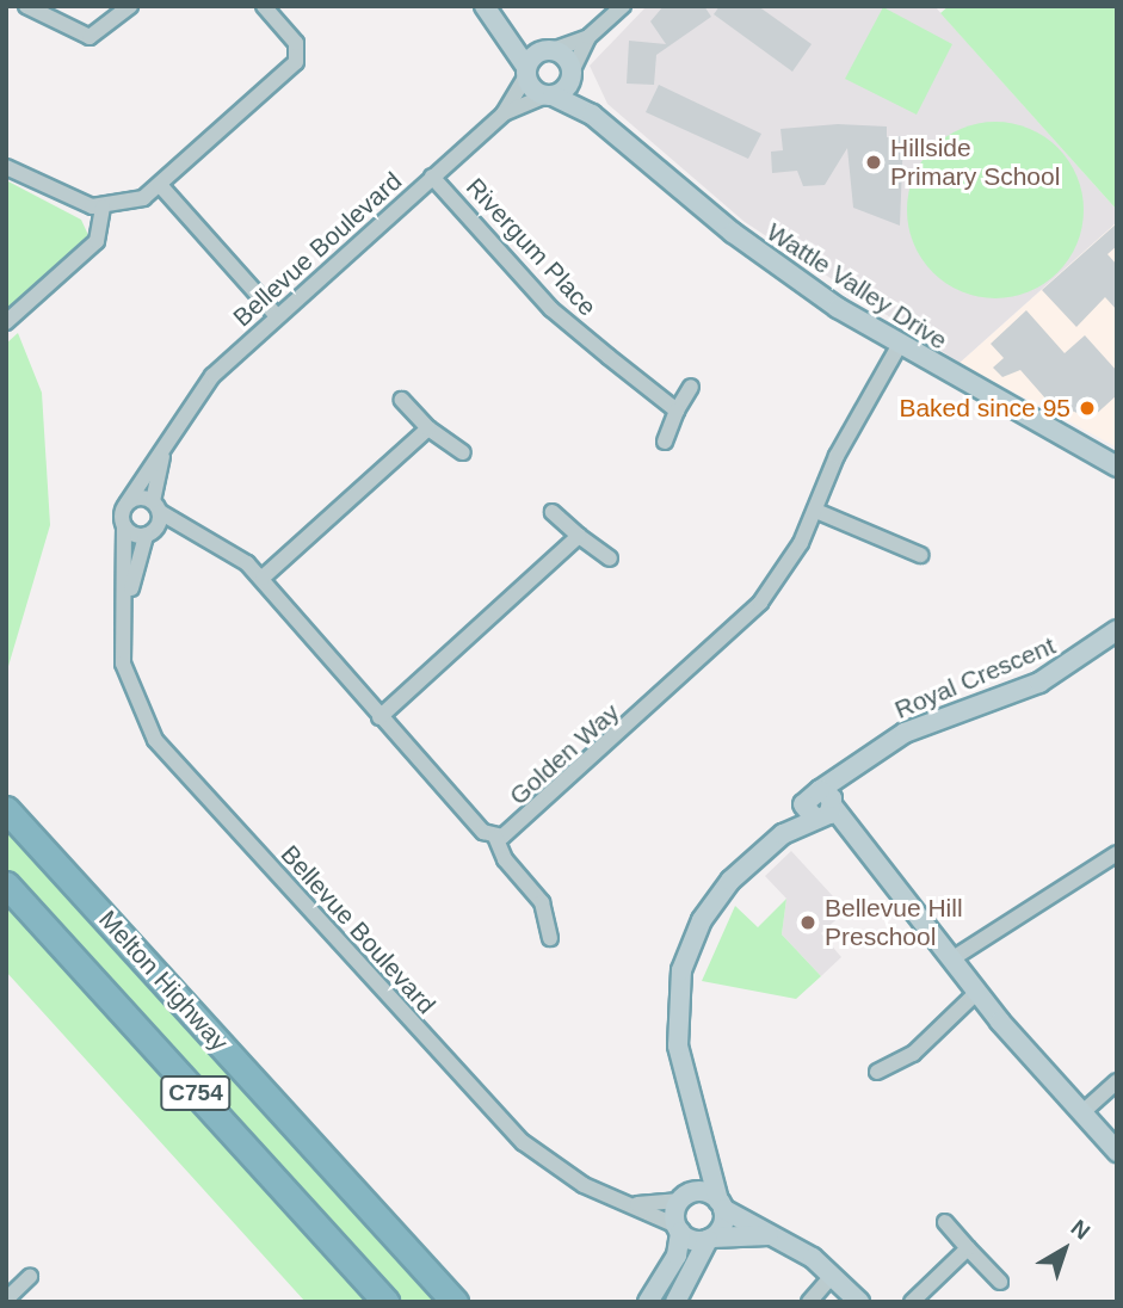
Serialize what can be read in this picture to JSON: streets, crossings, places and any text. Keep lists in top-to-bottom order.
{
  "streets": {
    "highway": ["Melton Highway", "C754"],
    "street": [
      "Rivergum Place",
      "Bellevue Boulevard",
      "Wattle Valley Drive",
      "Royal Crescent",
      "Golden Way"
    ]
  },
  "crossings": [
    ["Rivergum Place", "Bellevue Boulevard"],
    ["Bellevue Boulevard", "Wattle Valley Drive"],
    ["Bellevue Boulevard", "Golden Way"],
    ["Wattle Valley Drive", "Golden Way"]
  ],
  "places": ["Hillside Primary School", "Baked since 95", "Bellevue Hill Preschool"],
  "north": "top right"
}
